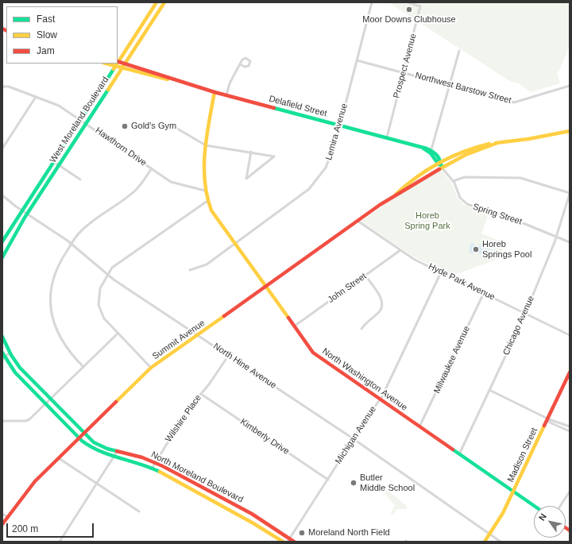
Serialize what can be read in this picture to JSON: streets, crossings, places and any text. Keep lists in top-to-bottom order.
{
  "streets": {
    "street": [
      "Prospect Avenue",
      "Northwest Barstow Street",
      "Delafield Street",
      "West Moreland Boulevard",
      "Lemira Avenue",
      "Hawthorn Drive",
      "Spring Street",
      "Hyde Park Avenue",
      "John Street",
      "Chicago Avenue",
      "Summit Avenue",
      "Milwaukee Avenue",
      "North Hine Avenue",
      "North Washington Avenue",
      "Wilshire Place",
      "Michigan Avenue",
      "Kimberly Drive",
      "Madison Street",
      "North Moreland Boulevard"
    ]
  },
  "crossings": [
    ["Prospect Avenue", "Northwest Barstow Street"],
    ["Prospect Avenue", "Delafield Street"],
    ["Northwest Barstow Street", "Lemira Avenue"],
    ["Delafield Street", "West Moreland Boulevard"],
    ["Delafield Street", "Lemira Avenue"],
    ["Delafield Street", "Spring Street"],
    ["Delafield Street", "Summit Avenue"],
    ["Delafield Street", "North Washington Avenue"],
    ["West Moreland Boulevard", "Hawthorn Drive"],
    ["West Moreland Boulevard", "North Hine Avenue"],
    ["Lemira Avenue", "North Washington Avenue"],
    ["Hawthorn Drive", "North Washington Avenue"],
    ["Spring Street", "Chicago Avenue"],
    ["Spring Street", "Summit Avenue"],
    ["Hyde Park Avenue", "John Street"],
    ["Hyde Park Avenue", "Chicago Avenue"],
    ["Hyde Park Avenue", "Summit Avenue"],
    ["Hyde Park Avenue", "Milwaukee Avenue"],
    ["Hyde Park Avenue", "Michigan Avenue"],
    ["John Street", "North Washington Avenue"],
    ["Chicago Avenue", "North Washington Avenue"],
    ["Summit Avenue", "North Hine Avenue"],
    ["Summit Avenue", "North Washington Avenue"],
    ["Summit Avenue", "North Moreland Boulevard"],
    ["Milwaukee Avenue", "North Washington Avenue"],
    ["North Hine Avenue", "Wilshire Place"],
    ["North Hine Avenue", "Michigan Avenue"],
    ["North Hine Avenue", "Madison Street"],
    ["North Washington Avenue", "Michigan Avenue"],
    ["North Washington Avenue", "Madison Street"],
    ["Wilshire Place", "Kimberly Drive"],
    ["Wilshire Place", "North Moreland Boulevard"],
    ["Michigan Avenue", "Kimberly Drive"],
    ["Michigan Avenue", "North Moreland Boulevard"]
  ],
  "parks": ["Horeb Spring Park"],
  "places": [
    "Moor Downs Clubhouse",
    "Gold's Gym",
    "Horeb Springs Pool",
    "Butler Middle School",
    "Moreland North Field"
  ],
  "legend": ["Fast", "Slow", "Jam"],
  "scale_bar": "200 m",
  "north": "top left"
}
